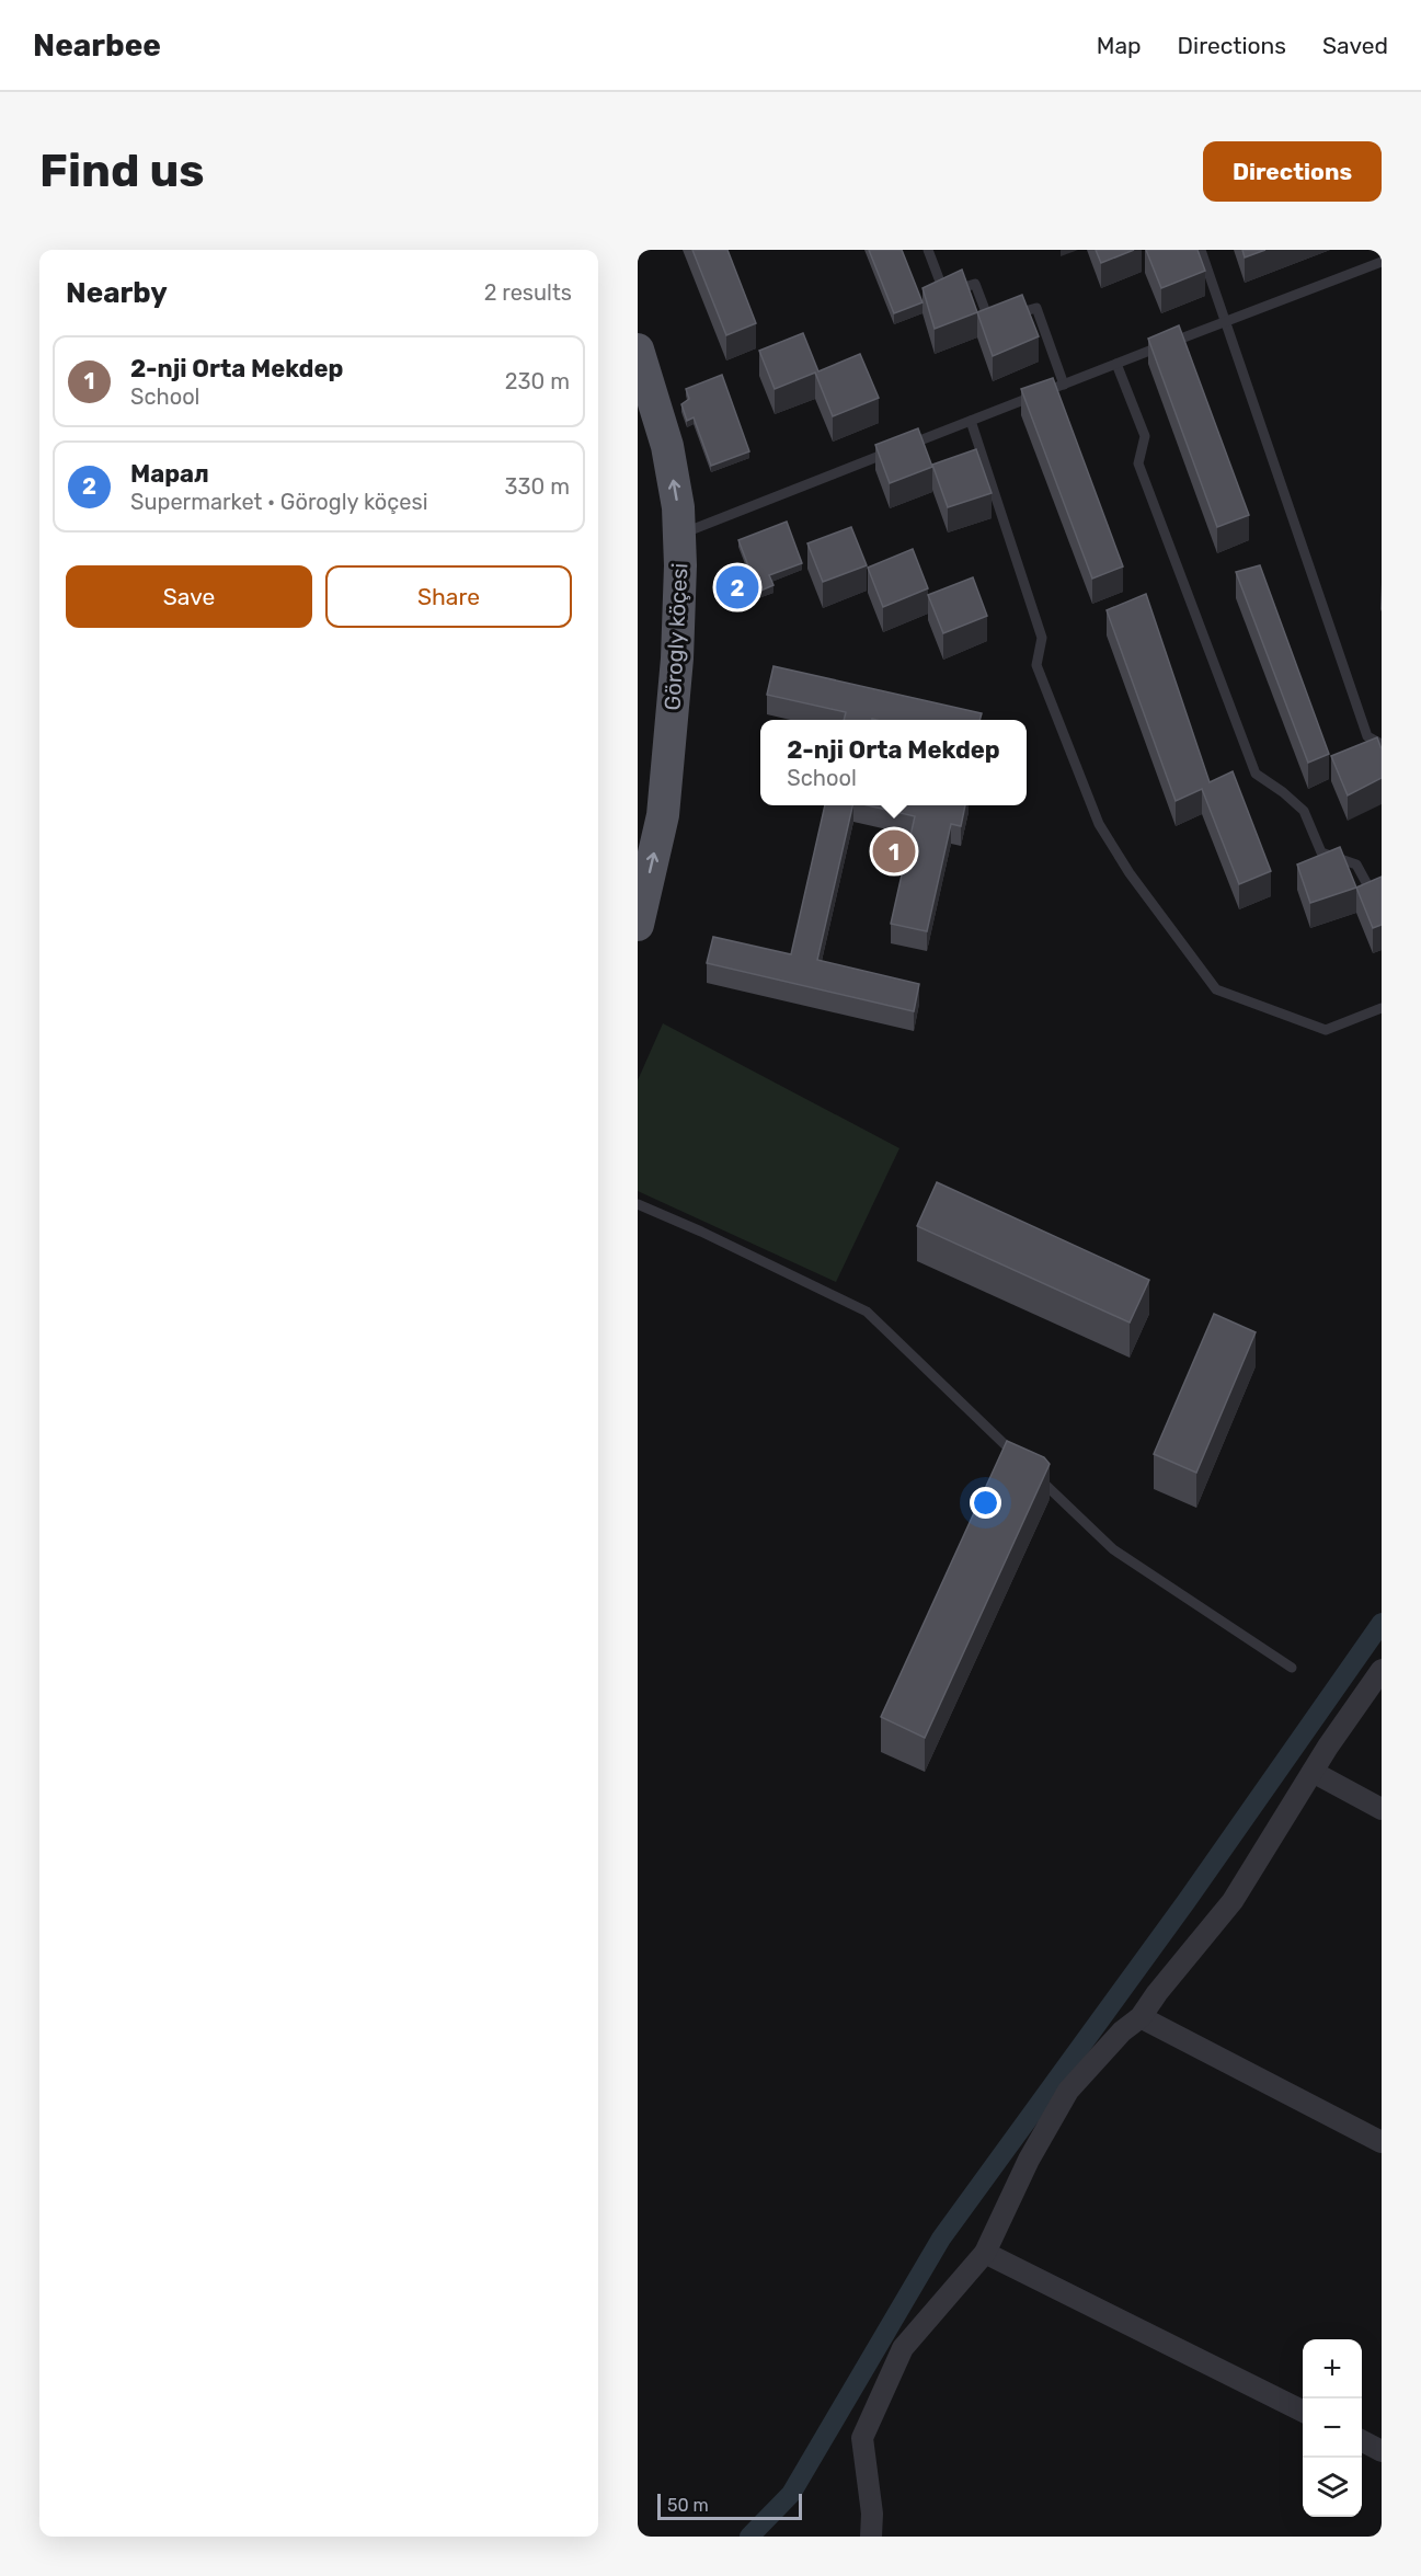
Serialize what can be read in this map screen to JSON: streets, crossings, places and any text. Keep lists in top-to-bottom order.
{
  "streets": {
    "main road": ["Görogly köçesi"]
  },
  "one_way": ["Görogly köçesi"],
  "scale_bar": "50 m",
  "page": {
    "header": "Nearbee",
    "nav": ["Map", "Directions", "Saved"],
    "buttons": [
      "Directions",
      ["Save", "Share"]
    ],
    "title": "Find us",
    "heading": ["Nearby", "2 results"],
    "list": [
      {
        "mark": "1",
        "name": "2-nji Orta Mekdep",
        "note": "School",
        "value": "230 m"
      },
      {
        "mark": "2",
        "name": "Марал",
        "note": "Supermarket · Görogly köçesi",
        "value": "330 m"
      }
    ],
    "pins": ["2", "1"],
    "popup": ["2-nji Orta Mekdep", "School"],
    "map_buttons": ["+", "−"],
    "scale": "50 m"
  }
}
